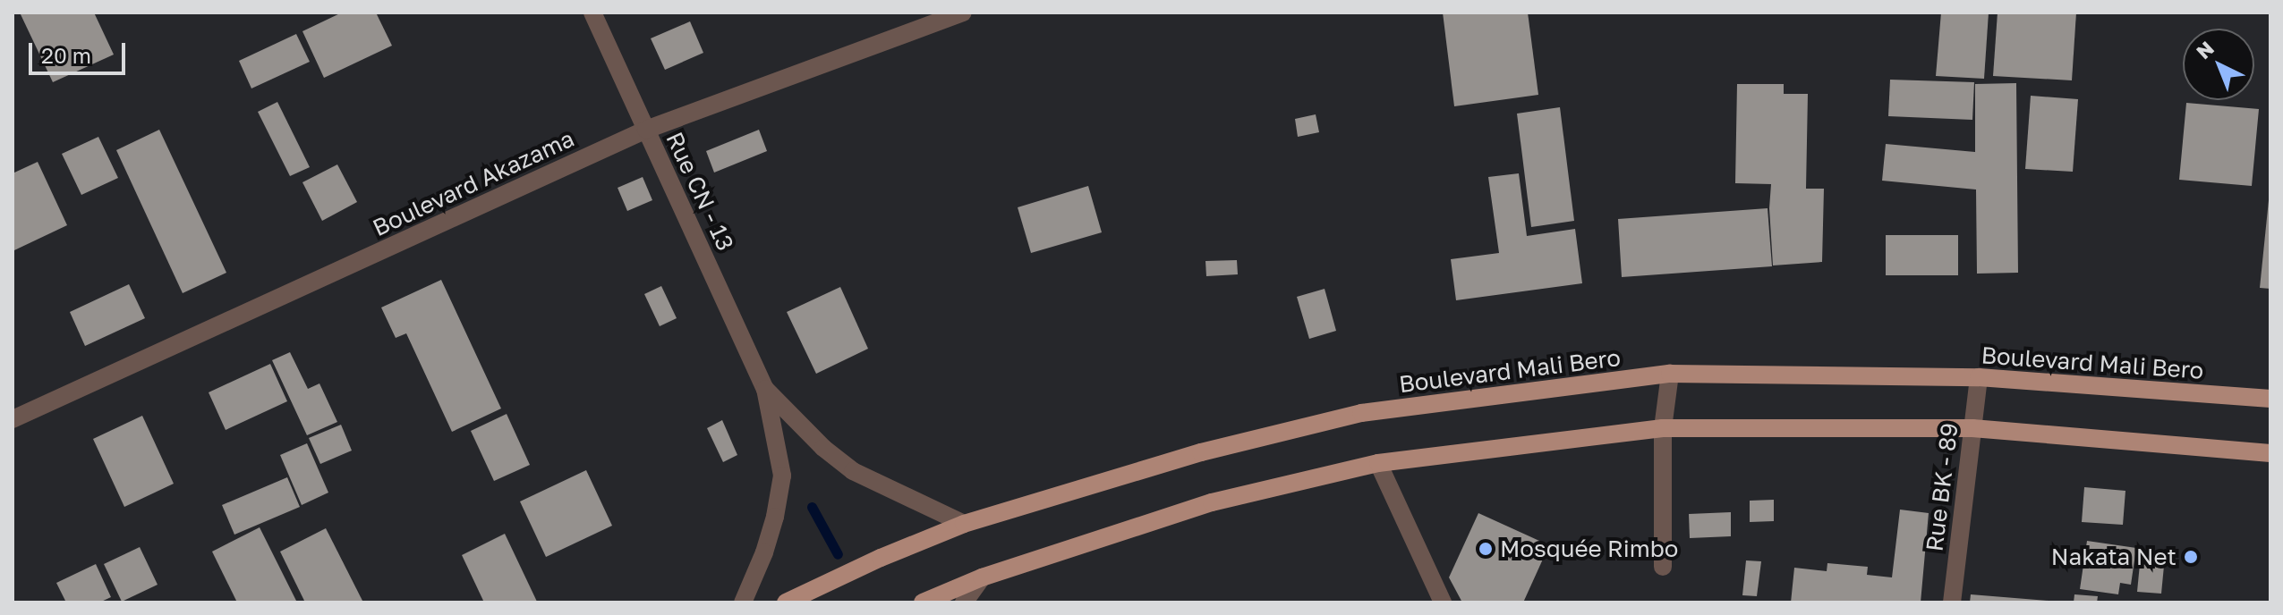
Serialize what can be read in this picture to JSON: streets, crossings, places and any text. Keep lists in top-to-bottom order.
{
  "streets": {
    "main road": ["Boulevard Mali Bero"],
    "street": ["Boulevard Akazama", "Rue CN - 13", "Rue BK - 89"]
  },
  "crossings": [
    ["Boulevard Akazama", "Rue CN - 13"],
    ["Rue CN - 13", "Boulevard Mali Bero"],
    ["Boulevard Mali Bero", "Rue BK - 89"]
  ],
  "places": ["Mosquée Rimbo", "Nakata Net"],
  "scale_bar": "20 m",
  "north": "top left"
}
